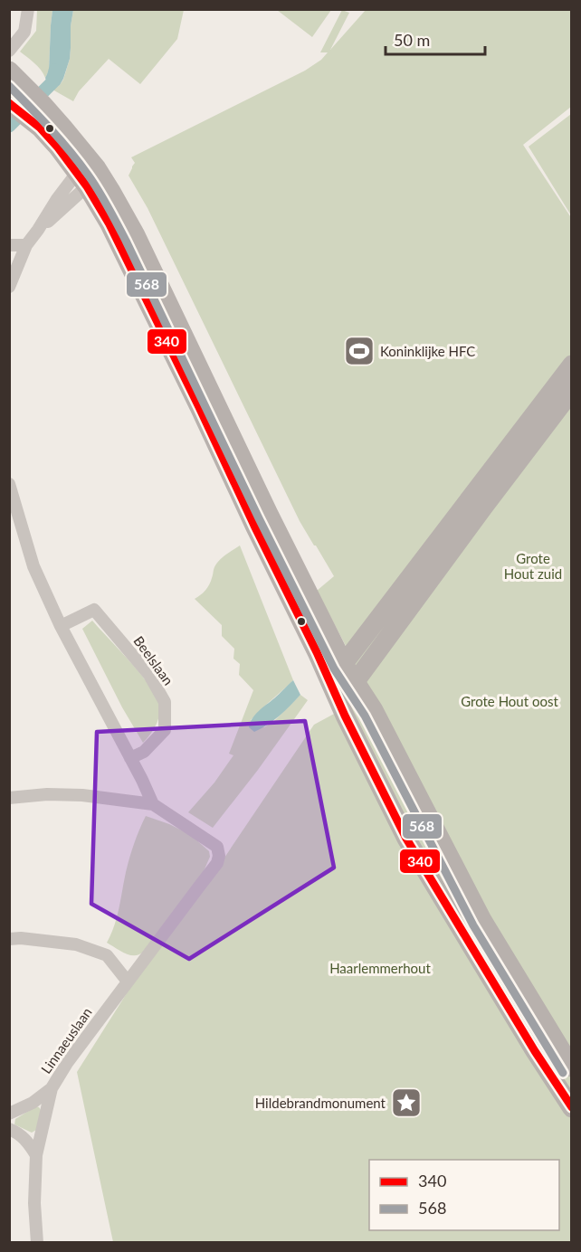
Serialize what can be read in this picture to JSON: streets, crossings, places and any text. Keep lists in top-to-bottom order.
{
  "streets": {
    "street": ["Beelslaan", "Linnaeuslaan"]
  },
  "parks": ["Grote Hout zuid", "Grote Hout oost", "Haarlemmerhout"],
  "places": {
    "sports": ["Koninklijke HFC"],
    "place": ["Hildebrandmonument"]
  },
  "lines": ["transit line 568", "transit line 340"],
  "legend": ["340", "568"],
  "scale_bar": "50 m"
}
